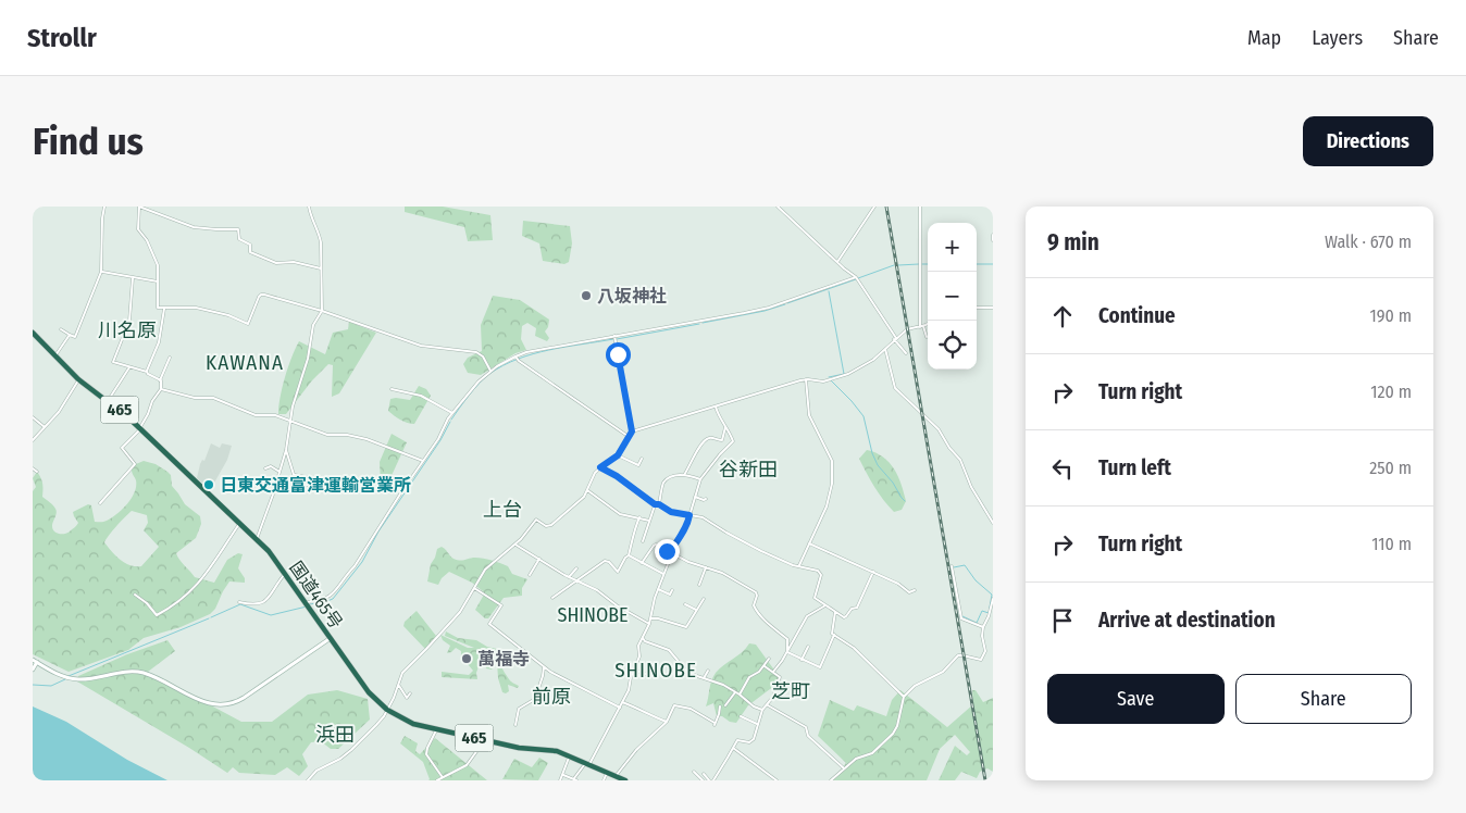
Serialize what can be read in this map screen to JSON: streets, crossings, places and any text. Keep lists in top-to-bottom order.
{
  "streets": {
    "highway": ["465", "国道465号"]
  },
  "districts": [
    "川名原",
    "KAWANA",
    "谷新田",
    "上台",
    "SHINOBE",
    "SHINOBE",
    "芝町",
    "前原",
    "浜田"
  ],
  "places": ["八坂神社", "日東交通富津運輸営業所", "萬福寺"],
  "page": {
    "header": "Strollr",
    "nav": ["Map", "Layers", "Share"],
    "buttons": [
      "Directions",
      ["Save", "Share"]
    ],
    "title": "Find us",
    "heading": ["9 min", "Walk · 670 m"],
    "map_buttons": ["+", "−"],
    "list": [
      ["Continue", "190 m"],
      ["Turn right", "120 m"],
      ["Turn left", "250 m"],
      ["Turn right", "110 m"],
      "Arrive at destination"
    ]
  }
}
